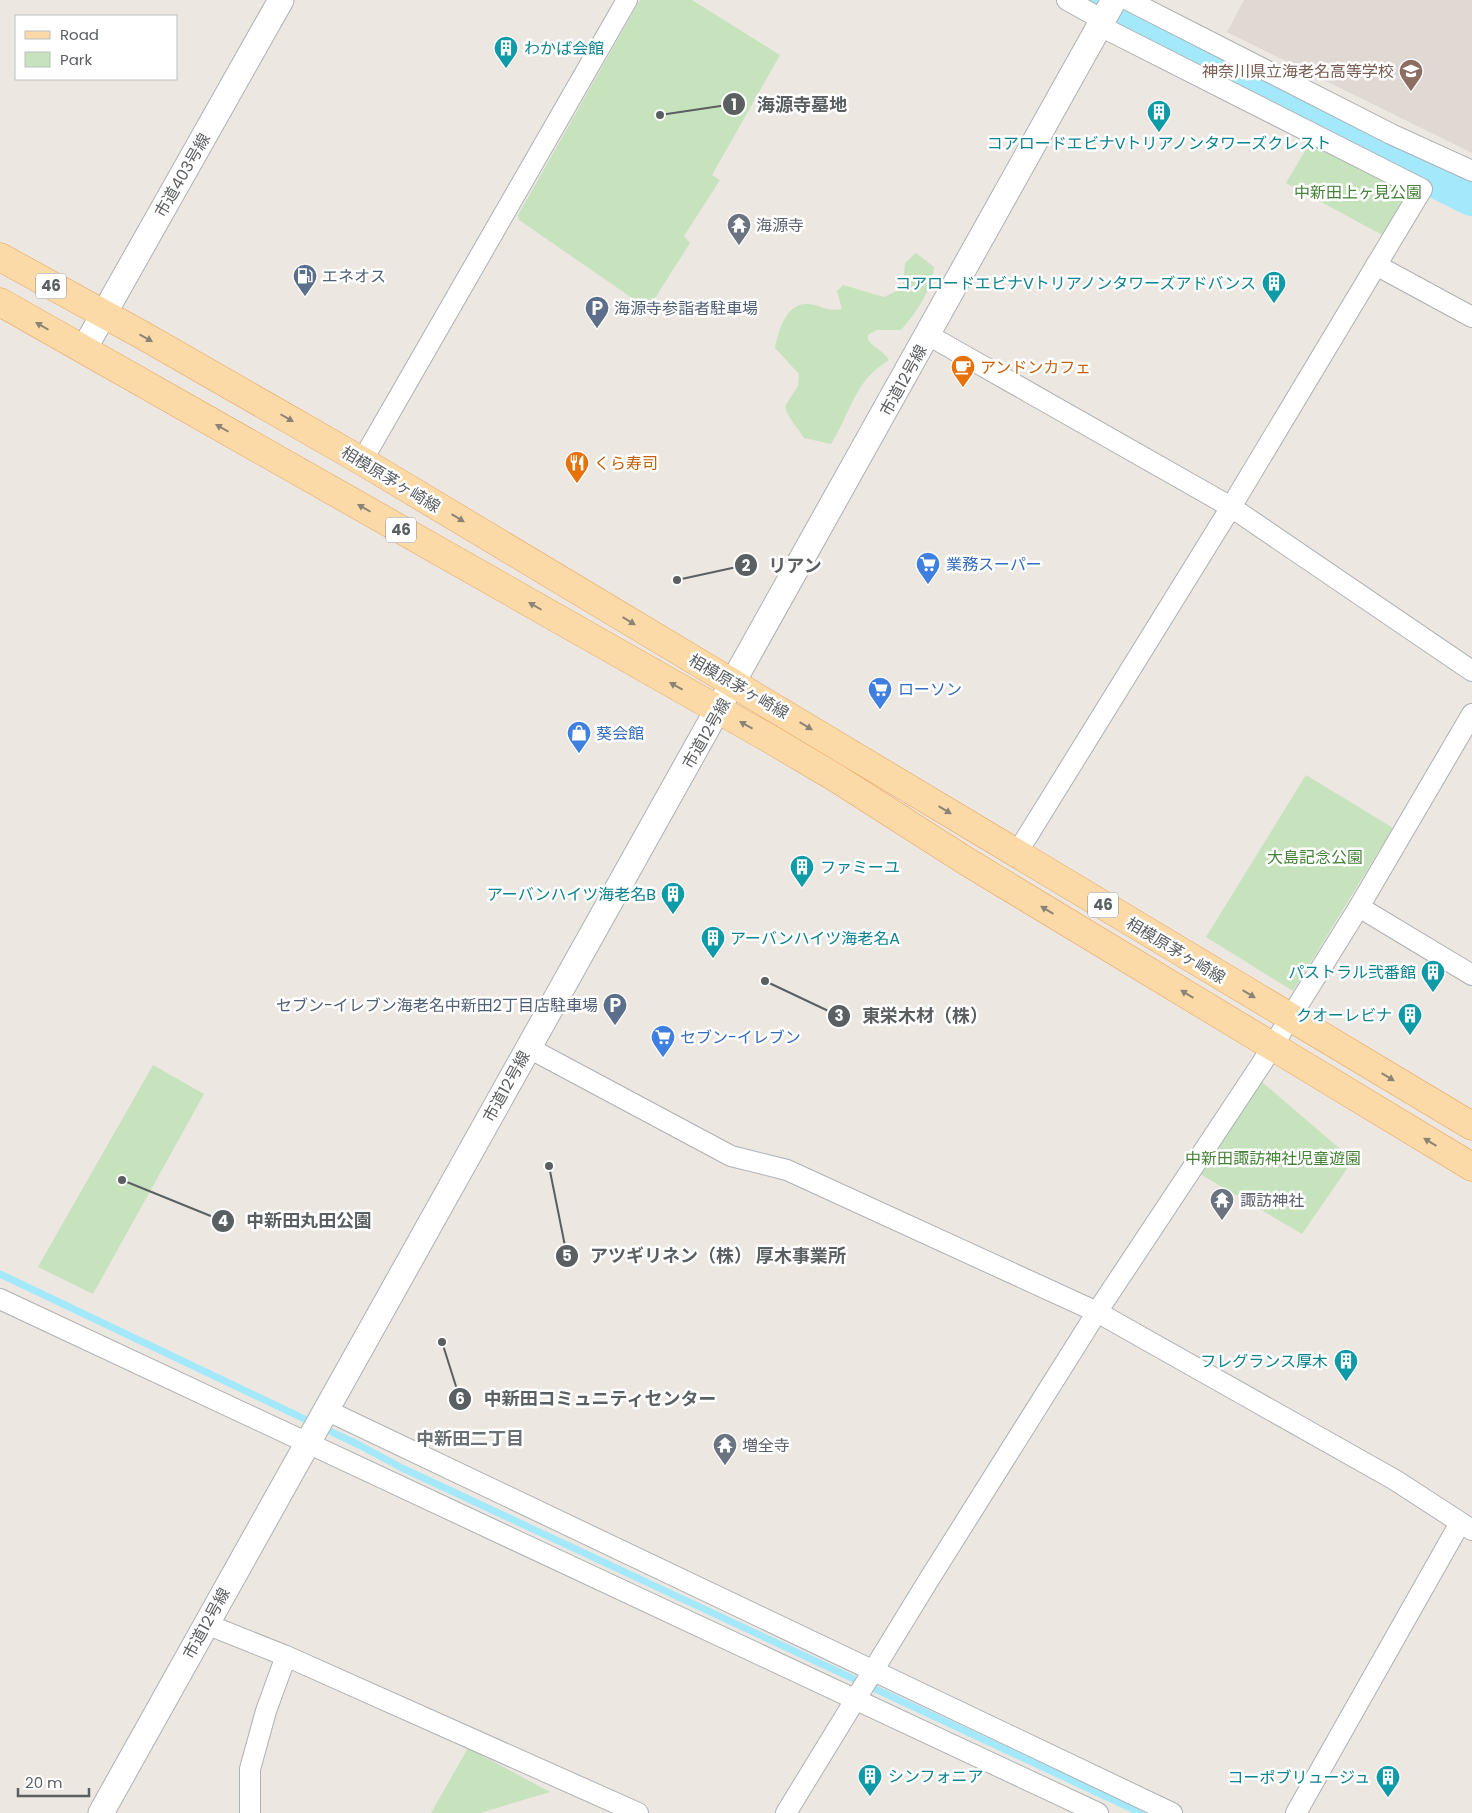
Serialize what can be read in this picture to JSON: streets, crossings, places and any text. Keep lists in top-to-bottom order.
{
  "streets": {
    "main road": ["46", "相模原茅ヶ崎線"],
    "street": ["市道403号線", "市道12号線"]
  },
  "crossings": [
    ["市道403号線", "相模原茅ヶ崎線"],
    ["市道12号線", "相模原茅ヶ崎線"]
  ],
  "districts": ["中新田二丁目"],
  "parks": ["中新田上ヶ見公園", "大島記念公園", "中新田諏訪神社児童遊園"],
  "places": {
    "building": [
      "わかば会館",
      "コアロードエビナVトリアノンタワーズクレスト",
      "コアロードエビナVトリアノンタワーズアドバンス",
      "ファミーユ",
      "アーバンハイツ海老名B",
      "アーバンハイツ海老名A",
      "パストラル弐番館",
      "クオーレビナ",
      "フレグランス厚木",
      "シンフォニア",
      "コーポブリュージュ"
    ],
    "school or university": ["神奈川県立海老名高等学校"],
    "other": [
      "海源寺墓地",
      "リアン",
      "東栄木材（株）",
      "アツギリネン（株） 厚木事業所",
      "中新田丸田公園",
      "中新田コミュニティセンター"
    ],
    "temple": ["海源寺", "諏訪神社", "増全寺"],
    "fuel station": ["エネオス"],
    "parking": ["海源寺参詣者駐車場", "セブン-イレブン海老名中新田2丁目店駐車場"],
    "cafe": ["アンドンカフェ"],
    "restaurant": ["くら寿司"],
    "supermarket": ["業務スーパー", "ローソン", "セブン-イレブン"],
    "shop": ["葵会館"]
  },
  "legend": ["Road", "Park"],
  "scale_bar": "20 m"
}
